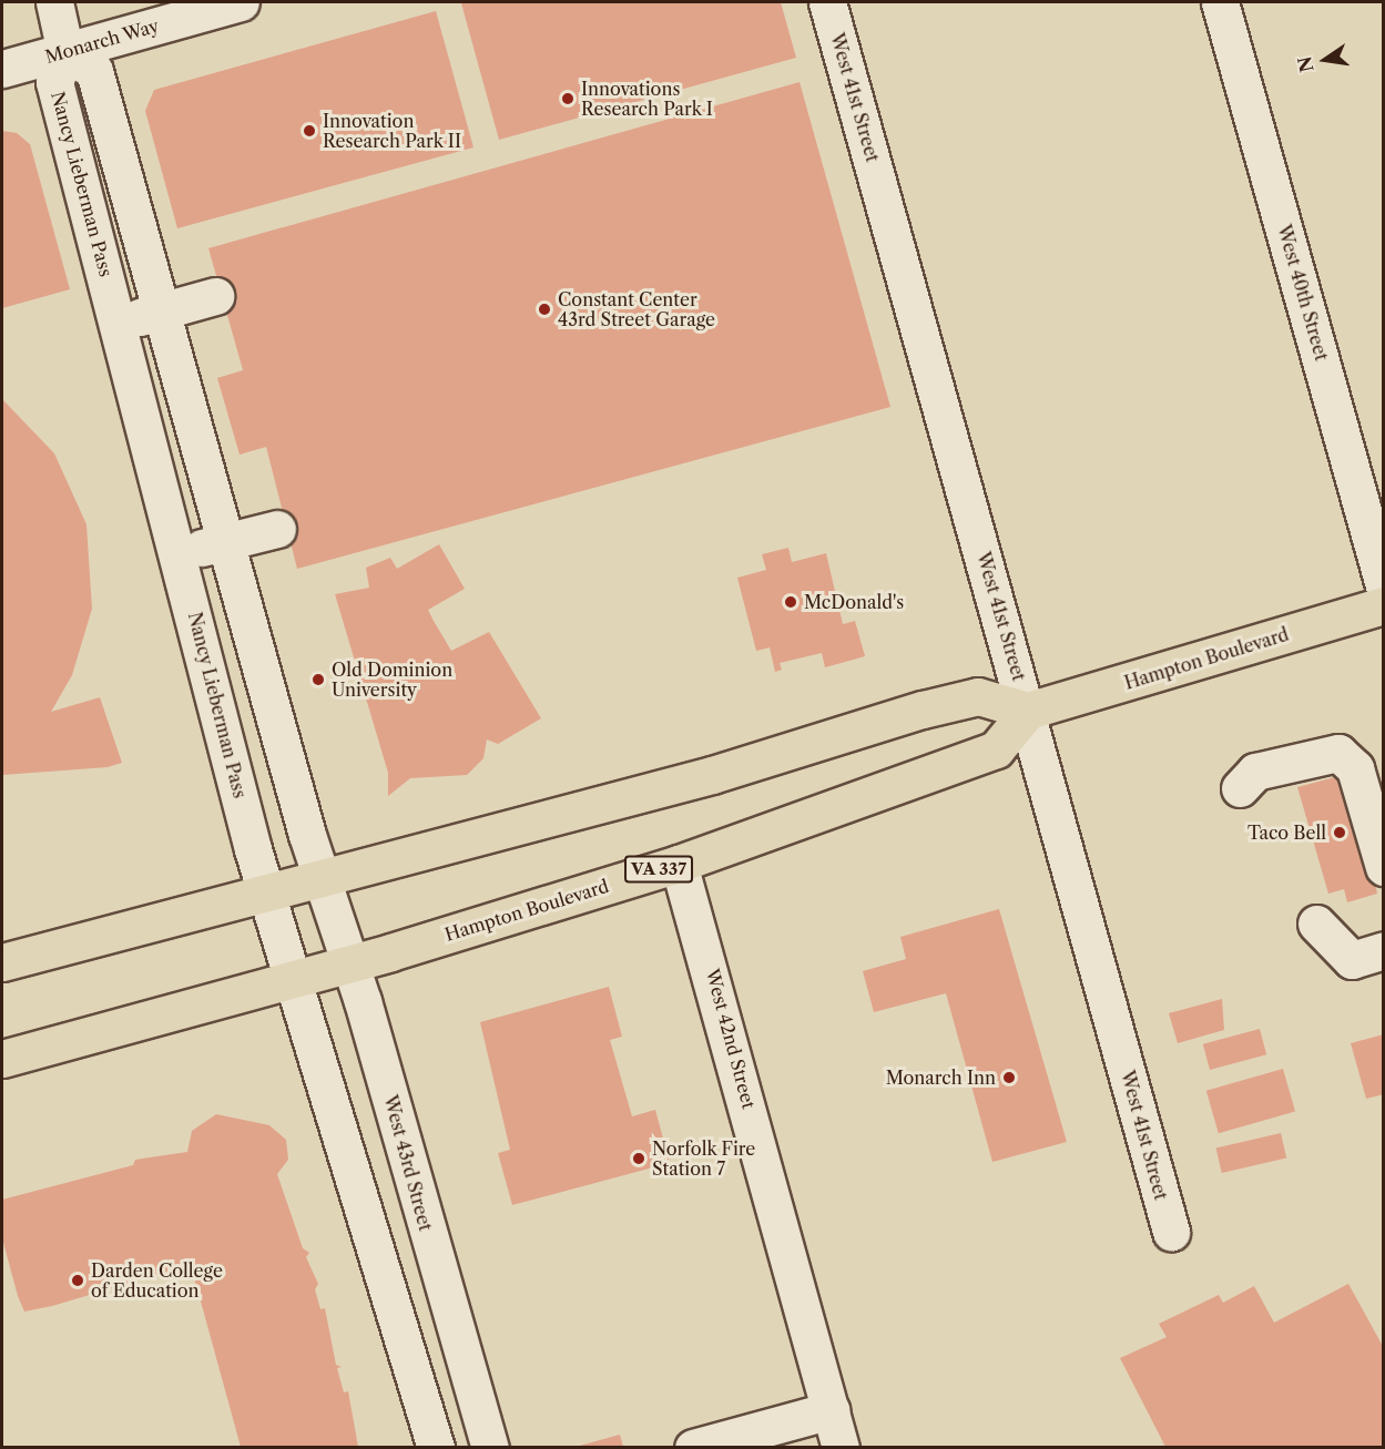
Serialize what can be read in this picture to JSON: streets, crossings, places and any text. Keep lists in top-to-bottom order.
{
  "streets": {
    "main road": ["Hampton Boulevard", "VA 337"],
    "street": [
      "Monarch Way",
      "West 41st Street",
      "Nancy Lieberman Pass",
      "West 40th Street",
      "West 42nd Street",
      "West 43rd Street"
    ]
  },
  "crossings": [
    ["Monarch Way", "Nancy Lieberman Pass"],
    ["West 41st Street", "Hampton Boulevard"],
    ["Hampton Boulevard", "West 42nd Street"],
    ["Hampton Boulevard", "West 43rd Street"]
  ],
  "places": [
    "Innovations Research Park I",
    "Innovation Research Park II",
    "Constant Center 43rd Street Garage",
    "McDonald's",
    "Old Dominion University",
    "Taco Bell",
    "Monarch Inn",
    "Norfolk Fire Station 7",
    "Darden College of Education"
  ],
  "north": "left"
}
